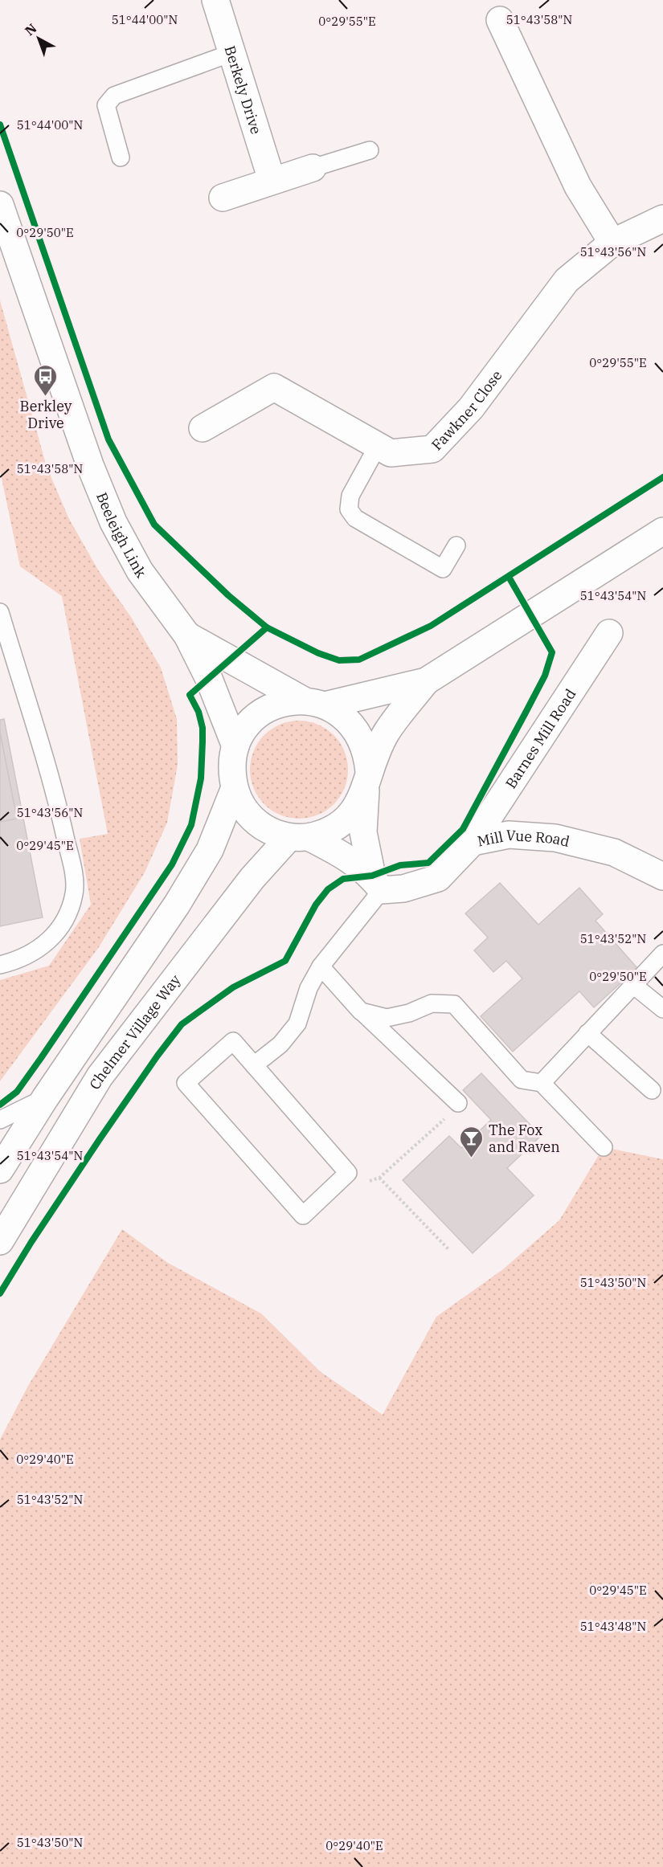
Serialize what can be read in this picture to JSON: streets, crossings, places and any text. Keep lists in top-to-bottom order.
{
  "streets": {
    "street": [
      "Berkely Drive",
      "Fawkner Close",
      "Beeleigh Link",
      "Barnes Mill Road",
      "Mill Vue Road",
      "Chelmer Village Way"
    ]
  },
  "crossings": [
    ["Beeleigh Link", "Chelmer Village Way"],
    ["Barnes Mill Road", "Mill Vue Road"]
  ],
  "places": {
    "bus stop": ["Berkley Drive"],
    "bar": ["The Fox and Raven"]
  },
  "north": "top left",
  "coordinates": [
    "51°44'00\"N",
    "51°43'58\"N",
    "0°29'55\"E",
    "0°29'50\"E",
    "51°43'56\"N",
    "51°43'54\"N",
    "0°29'45\"E",
    "51°43'52\"N",
    "51°43'50\"N",
    "0°29'40\"E",
    "51°43'48\"N"
  ]
}
